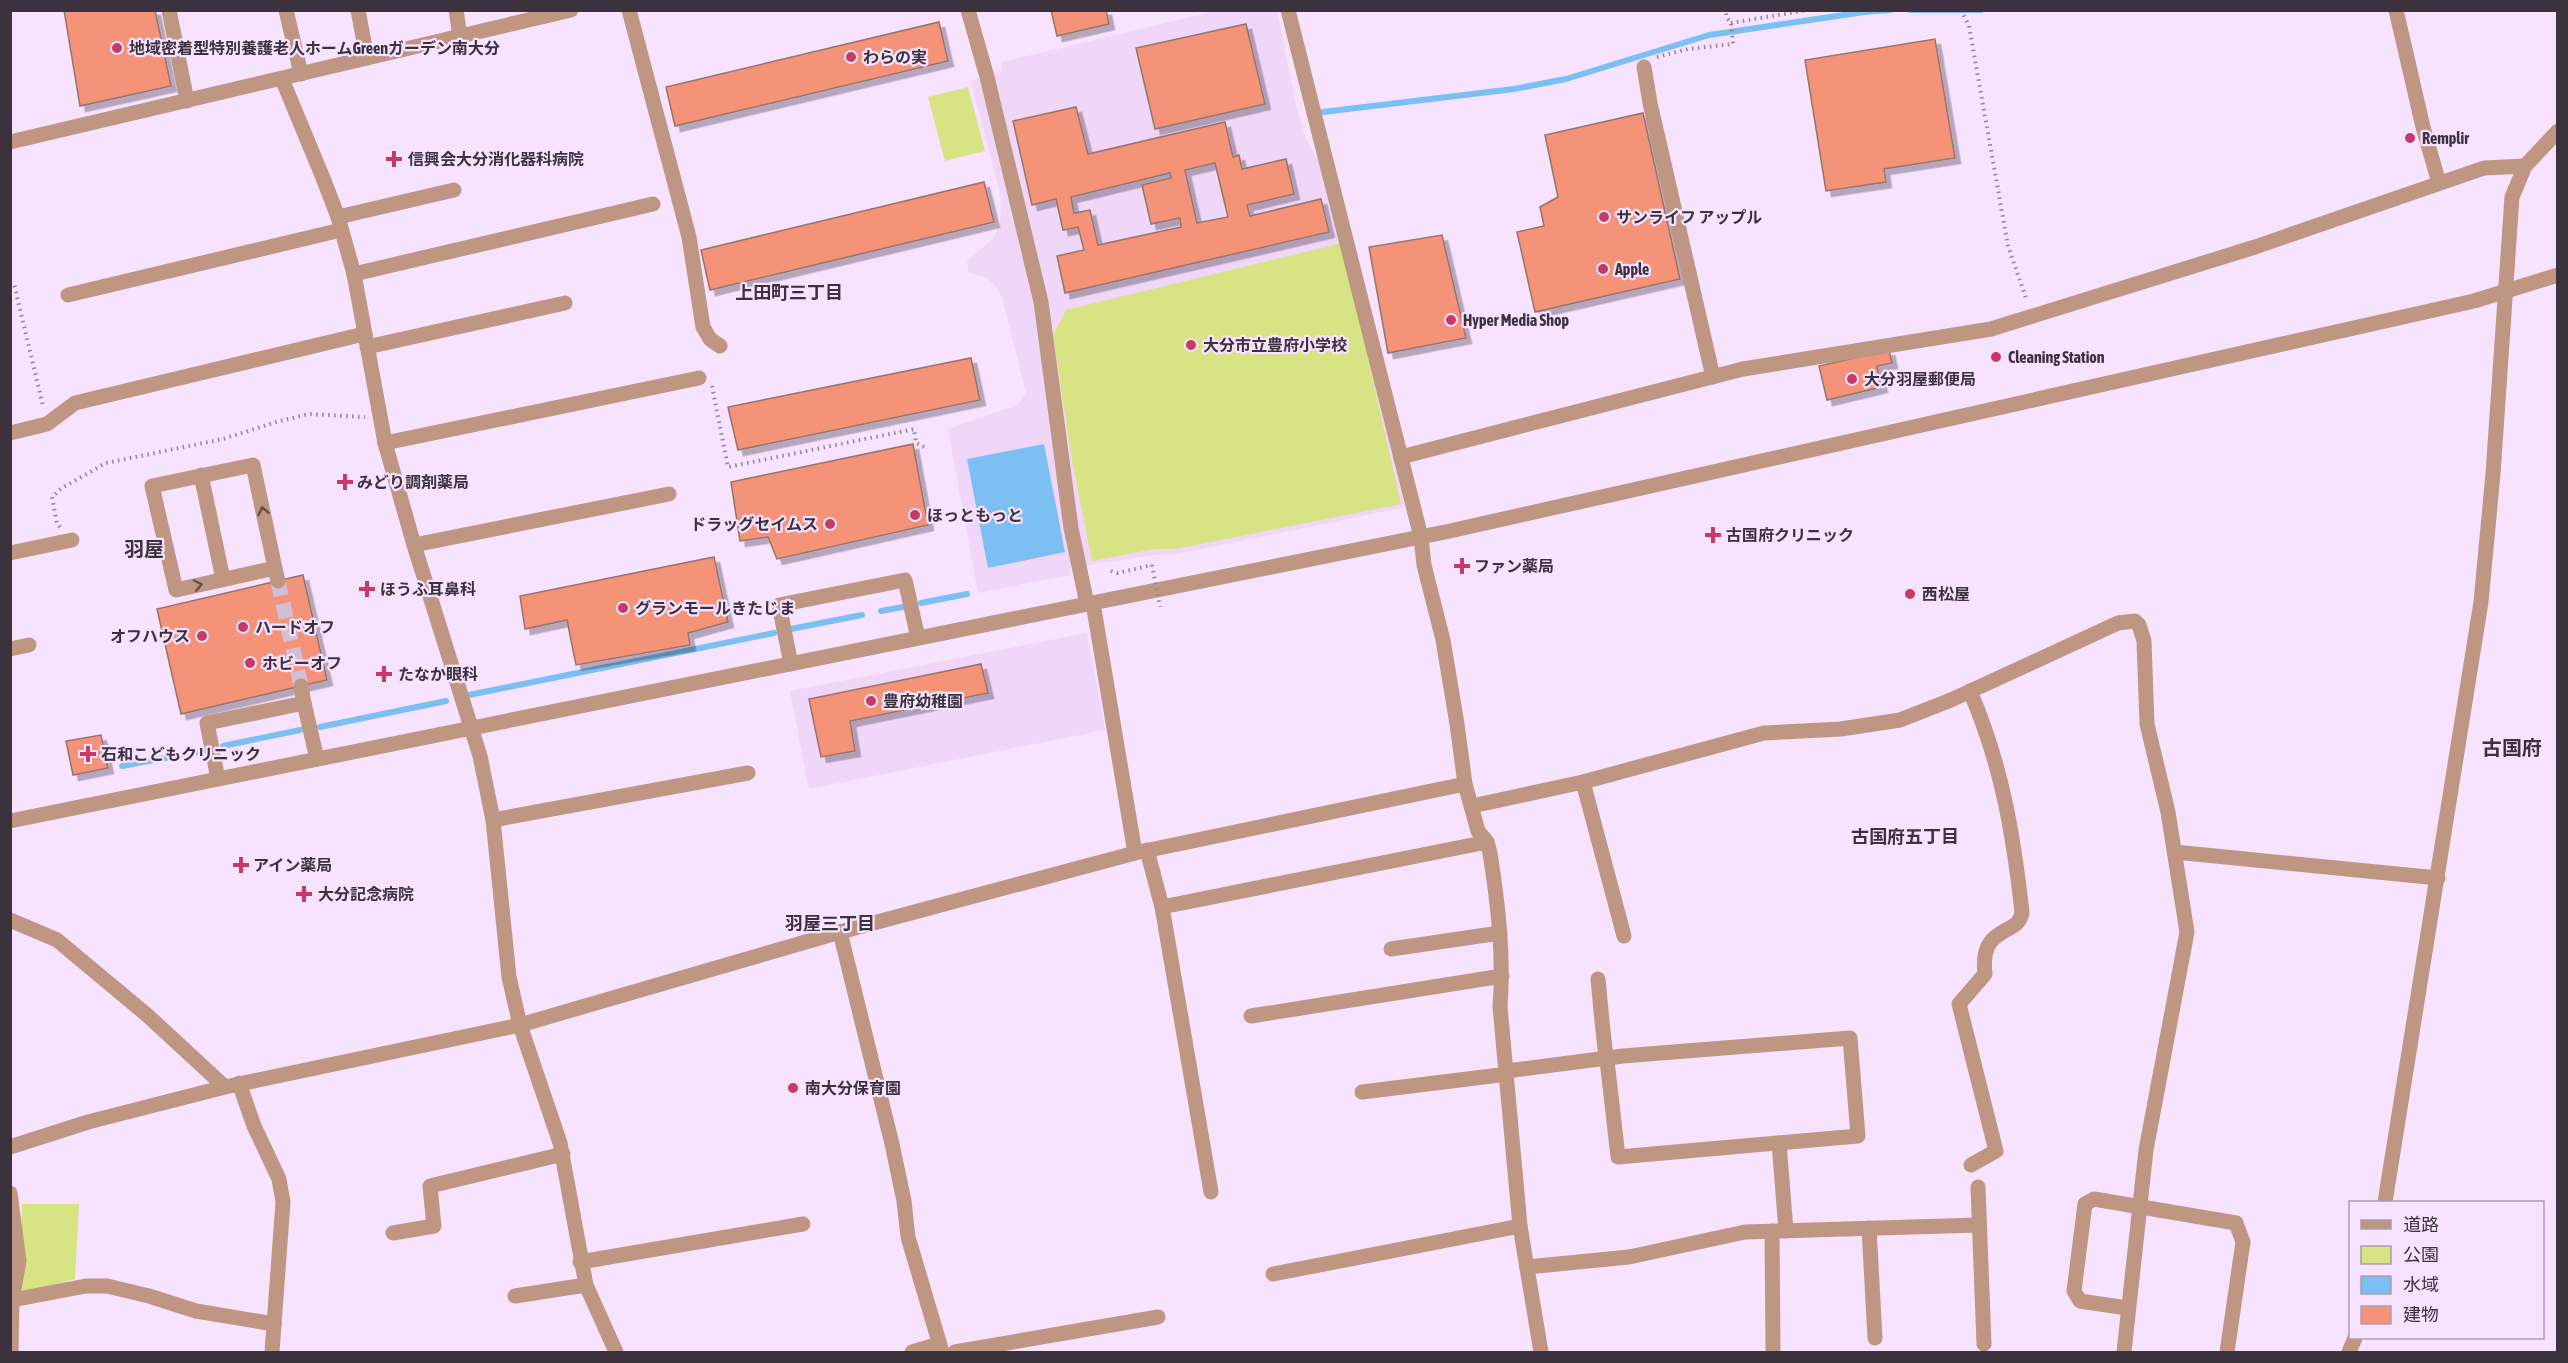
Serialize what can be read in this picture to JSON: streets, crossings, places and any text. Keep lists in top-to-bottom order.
{
  "districts": [
    "上田町三丁目",
    "羽屋",
    "古国府",
    "古国府五丁目",
    "羽屋三丁目"
  ],
  "places": {
    "other": [
      "地域密着型特別養護老人ホームGreenガーデン南大分",
      "わらの実",
      "Remplir",
      "サンライフ アップル",
      "Apple",
      "Hyper Media Shop",
      "大分市立豊府小学校",
      "Cleaning Station",
      "大分羽屋郵便局",
      "ほっともっと",
      "ドラッグセイムス",
      "西松屋",
      "グランモールきたじま",
      "ハードオフ",
      "オフハウス",
      "ホビーオフ",
      "豊府幼稚園",
      "南大分保育園"
    ],
    "health": [
      "信興会大分消化器科病院",
      "みどり調剤薬局",
      "古国府クリニック",
      "ファン薬局",
      "ほうふ耳鼻科",
      "たなか眼科",
      "石和こどもクリニック",
      "アイン薬局",
      "大分記念病院"
    ]
  },
  "legend": [
    "道路",
    "公園",
    "水域",
    "建物"
  ]
}
